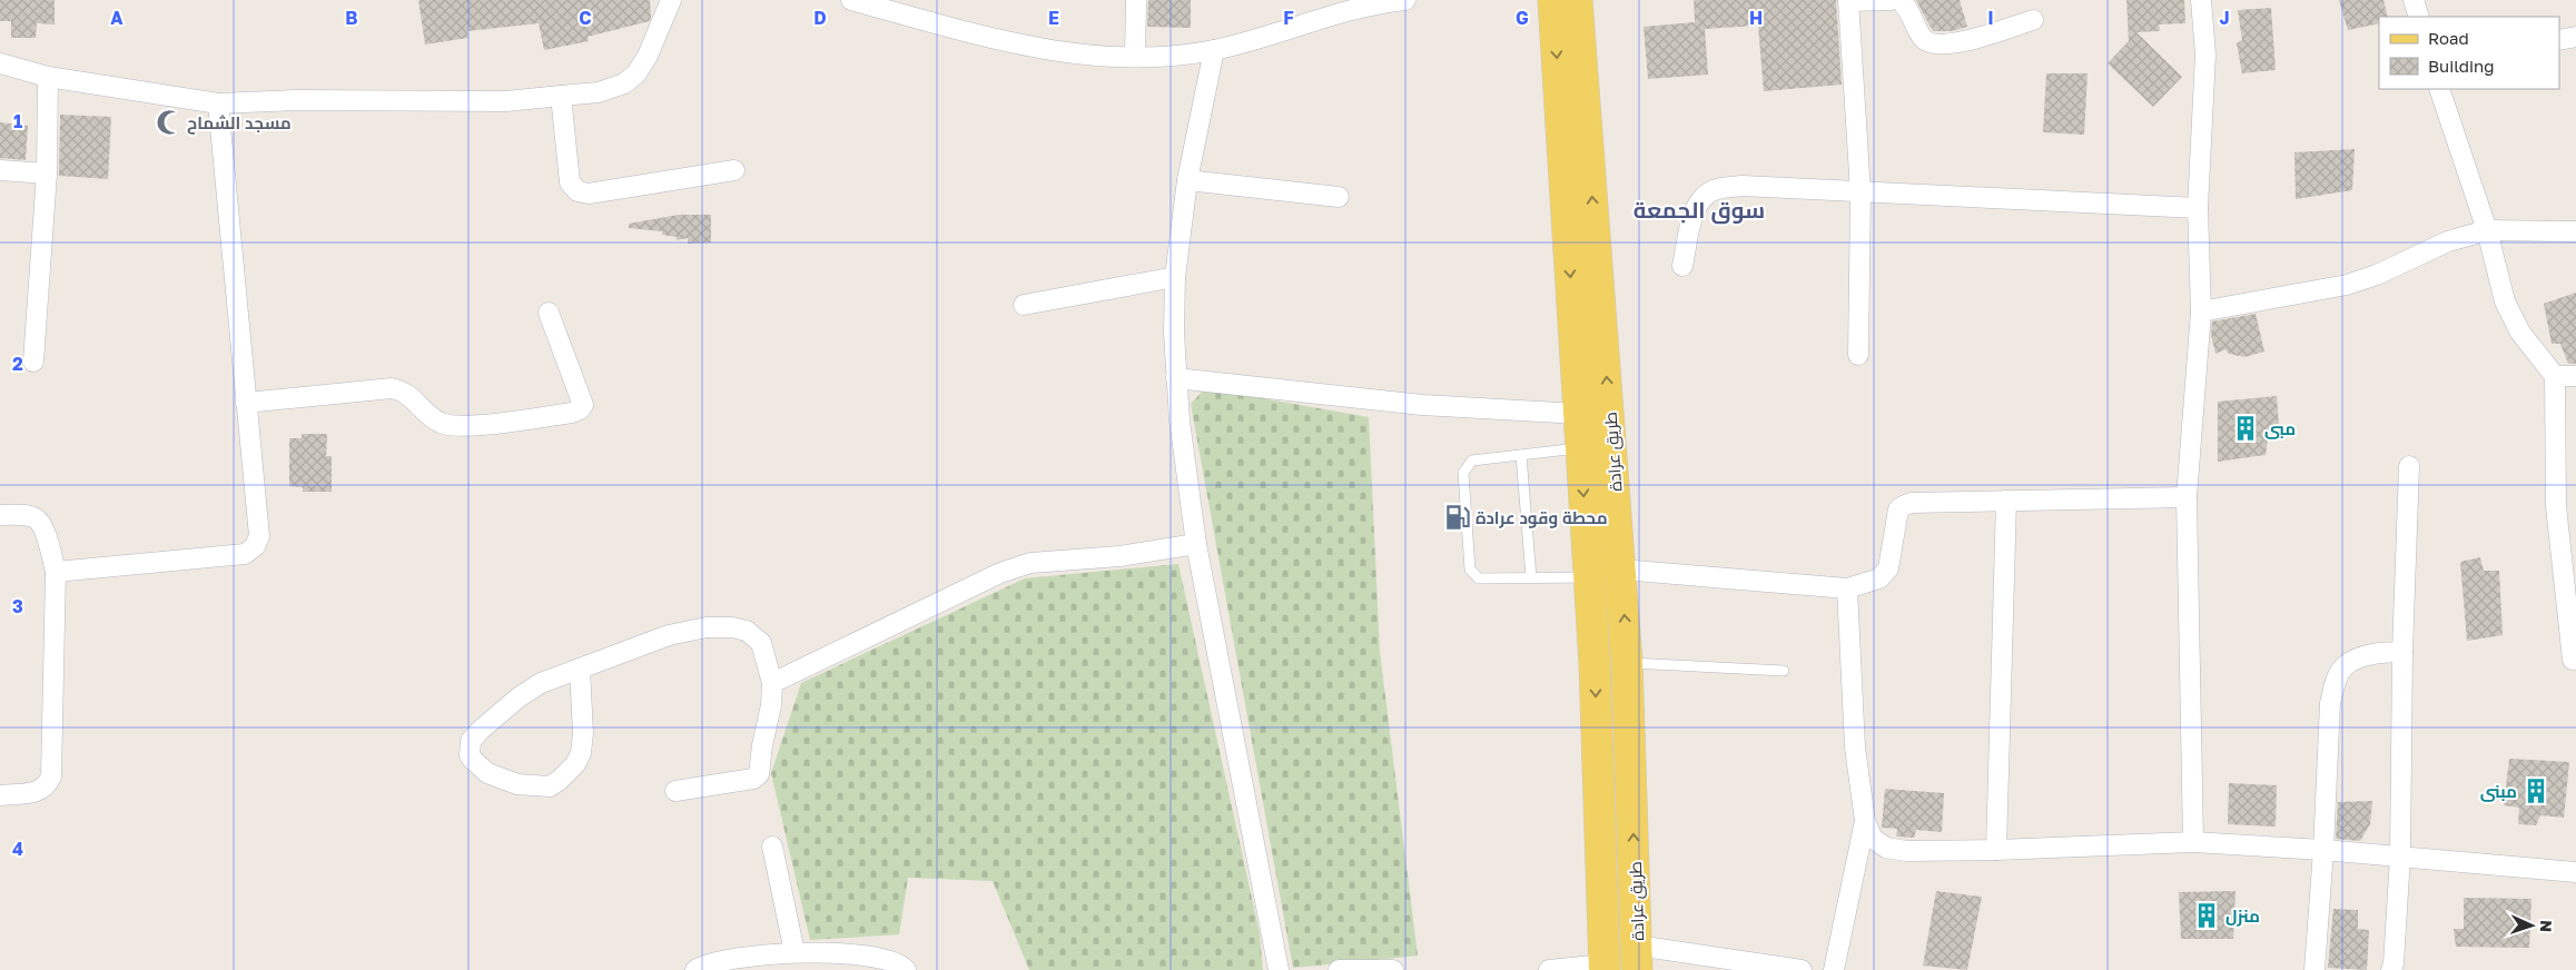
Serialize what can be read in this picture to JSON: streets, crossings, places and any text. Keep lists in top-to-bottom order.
{
  "streets": {
    "main road": ["طريق عرادة"]
  },
  "districts": ["سوق الجمعة"],
  "places": {
    "mosque": ["مسجد الشماح"],
    "building": ["مبى", "مبنى", "منزل"],
    "fuel station": ["محطة وقود عرادة"]
  },
  "legend": ["Road", "Building"],
  "north": "right",
  "grid": {
    "columns": [
      "A",
      "B",
      "C",
      "D",
      "E",
      "F",
      "G",
      "H",
      "I",
      "J"
    ],
    "rows": [
      "1",
      "2",
      "3",
      "4"
    ]
  }
}
